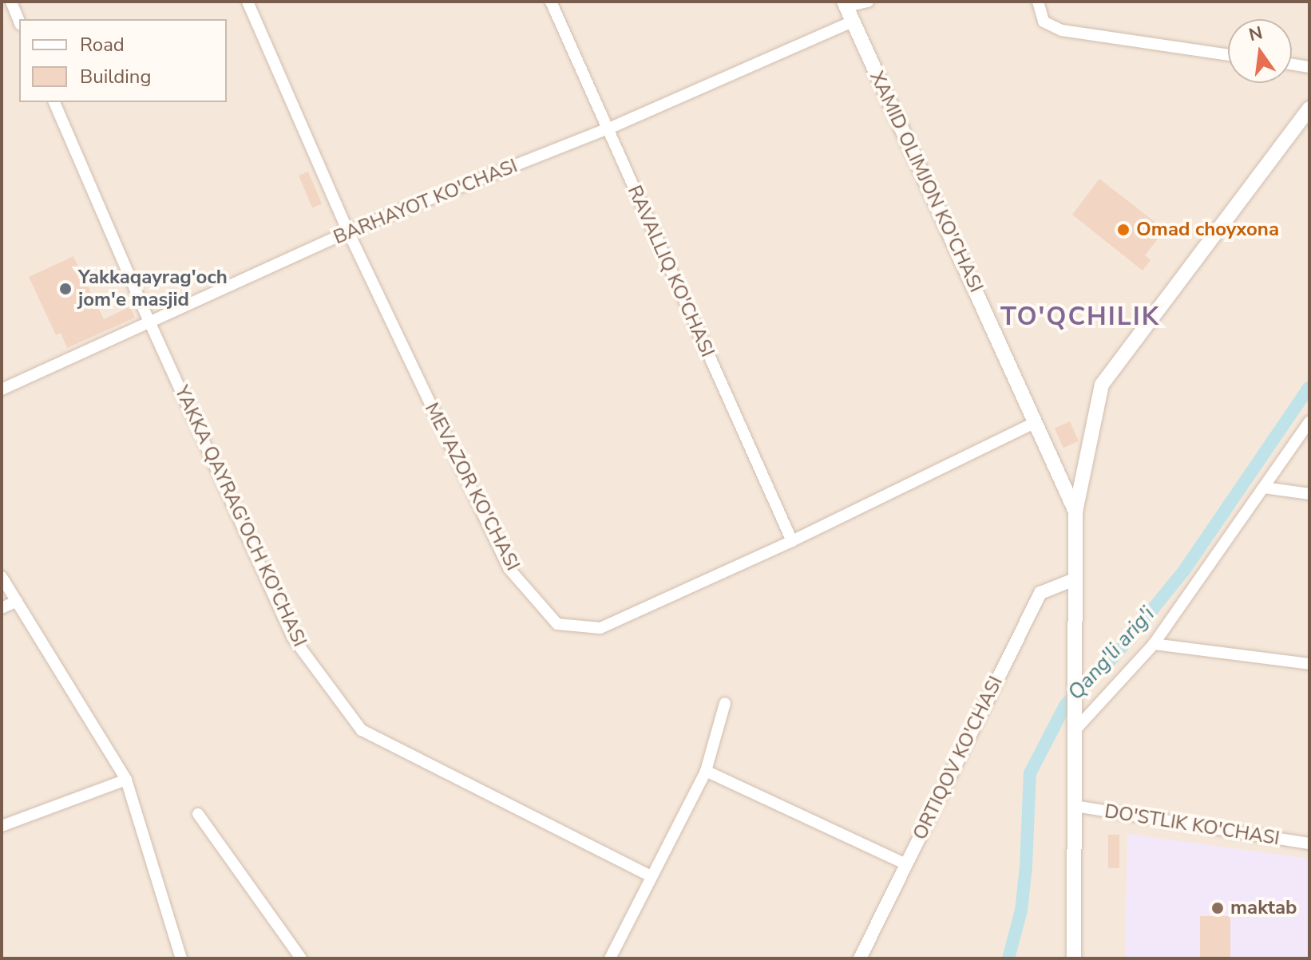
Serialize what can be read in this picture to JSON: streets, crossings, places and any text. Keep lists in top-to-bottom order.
{
  "streets": {
    "main road": ["XAMID OLIMJON KO'CHASI"],
    "street": [
      "BARHAYOT KO'CHASI",
      "RAVALLIQ KO'CHASI",
      "MEVAZOR KO'CHASI",
      "YAKKA QAYRAG'OCH KO'CHASI",
      "ORTIQOV KO'CHASI",
      "DO'STLIK KO'CHASI"
    ]
  },
  "crossings": [
    ["XAMID OLIMJON KO'CHASI", "BARHAYOT KO'CHASI"],
    ["XAMID OLIMJON KO'CHASI", "MEVAZOR KO'CHASI"],
    ["XAMID OLIMJON KO'CHASI", "ORTIQOV KO'CHASI"],
    ["BARHAYOT KO'CHASI", "RAVALLIQ KO'CHASI"],
    ["BARHAYOT KO'CHASI", "MEVAZOR KO'CHASI"],
    ["BARHAYOT KO'CHASI", "YAKKA QAYRAG'OCH KO'CHASI"],
    ["RAVALLIQ KO'CHASI", "MEVAZOR KO'CHASI"]
  ],
  "districts": ["TO'QCHILIK"],
  "water": ["Qang'li arig'i"],
  "places": ["Omad choyxona", "Yakkaqayrag'och jom'e masjid", "maktab"],
  "legend": ["Road", "Building"],
  "north": "top"
}
